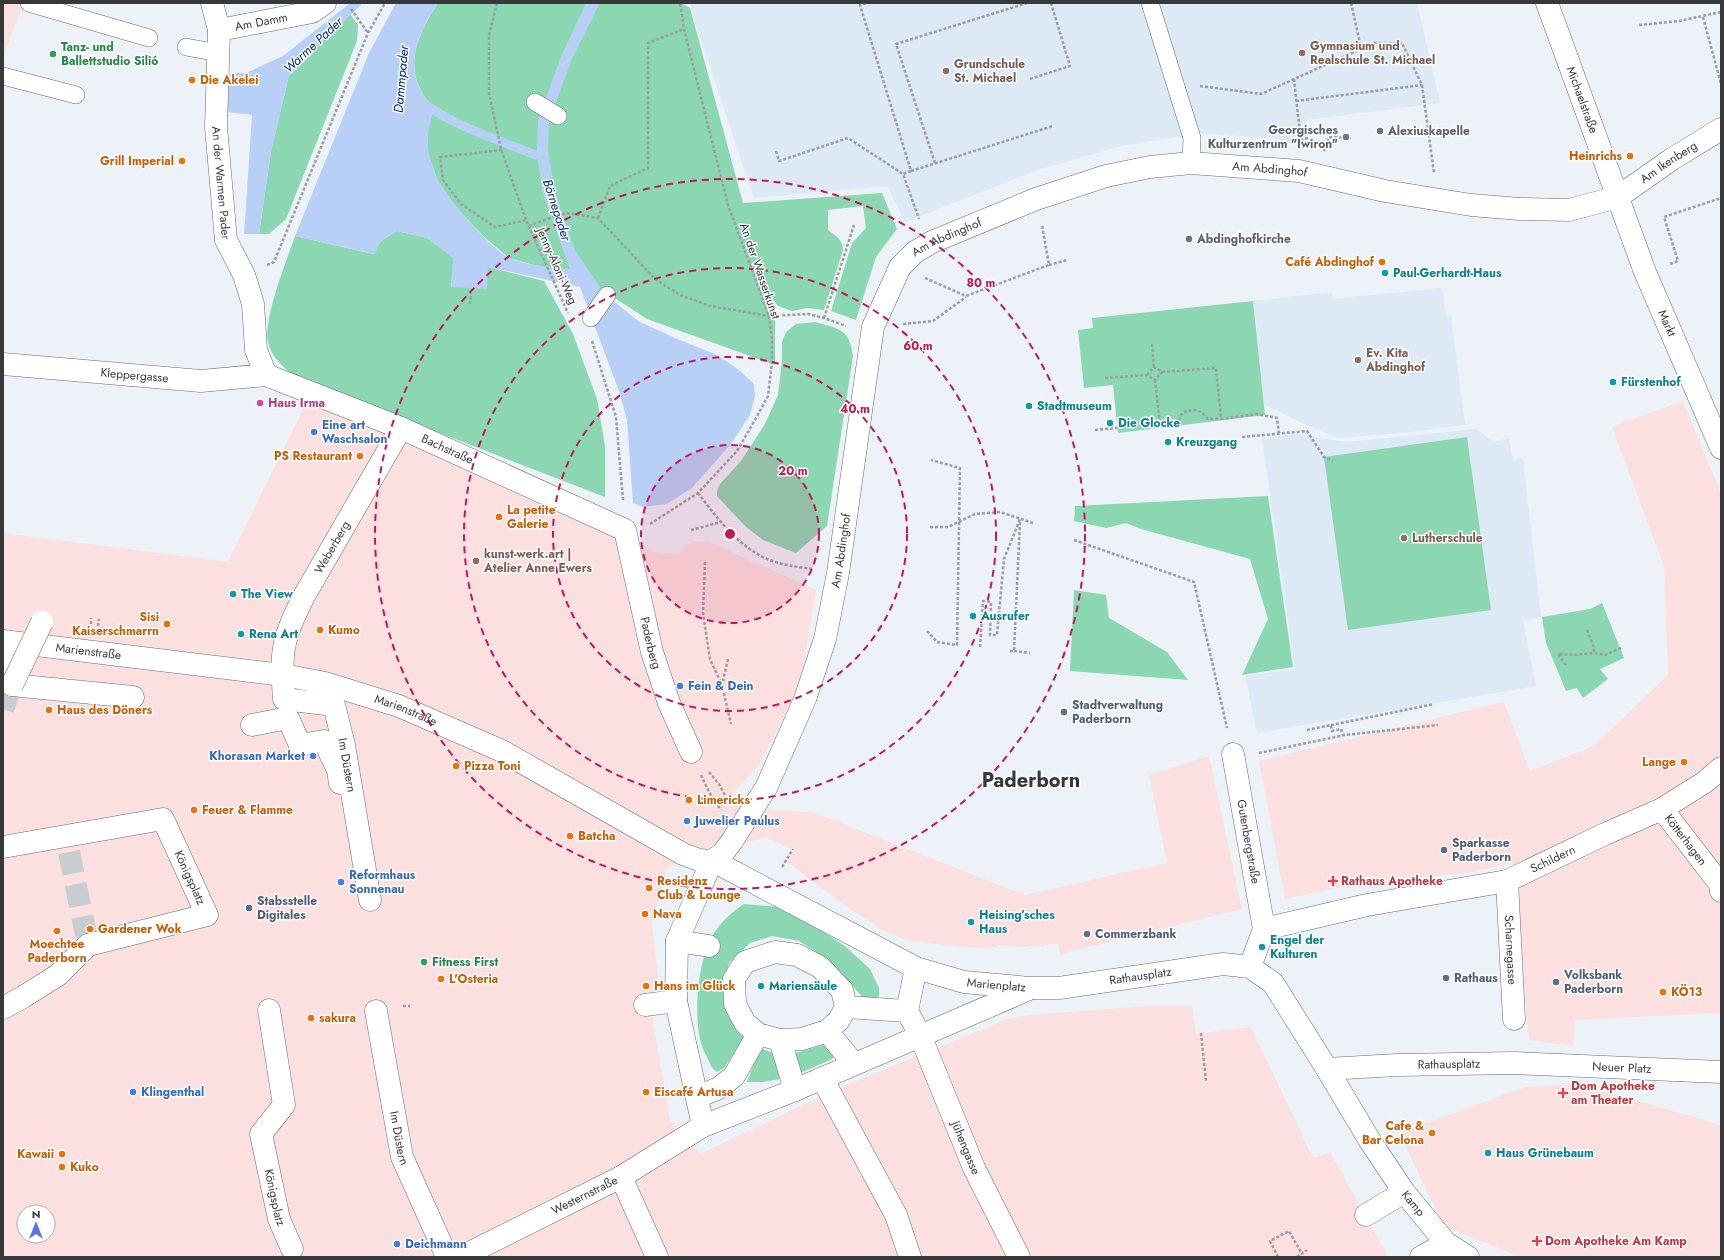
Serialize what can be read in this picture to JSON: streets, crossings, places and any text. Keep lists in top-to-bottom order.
{
  "streets": {
    "street": [
      "Am Damm",
      "Michaelstraße",
      "Am Ikenberg",
      "Am Abdinghof",
      "An der Warmen Pader",
      "Markt",
      "Kleppergasse",
      "Bachstraße",
      "Weberberg",
      "Paderberg",
      "Marienstraße",
      "Im Düstern",
      "Kötterhagen",
      "Gutenbergstraße",
      "Schildern",
      "Königsplatz",
      "Scharnegasse",
      "Rathausplatz",
      "Marienplatz",
      "Neuer Platz",
      "Jühengasse",
      "Westernstraße",
      "Kamp"
    ],
    "path": ["Jenny-Aloni-Weg", "An der Wasserkunst"]
  },
  "crossings": [
    ["Am Damm", "An der Warmen Pader"],
    ["Michaelstraße", "Am Ikenberg"],
    ["Michaelstraße", "Am Abdinghof"],
    ["Michaelstraße", "Markt"],
    ["Am Ikenberg", "Am Abdinghof"],
    ["Am Ikenberg", "Markt"],
    ["Am Abdinghof", "Markt"],
    ["Am Abdinghof", "Marienstraße"],
    ["Am Abdinghof", "Marienplatz"],
    ["An der Warmen Pader", "Kleppergasse"],
    ["An der Warmen Pader", "Bachstraße"],
    ["An der Wasserkunst", "Bachstraße"],
    ["An der Wasserkunst", "Paderberg"],
    ["Kleppergasse", "Bachstraße"],
    ["Bachstraße", "Weberberg"],
    ["Bachstraße", "Paderberg"],
    ["Weberberg", "Marienstraße"],
    ["Weberberg", "Im Düstern"],
    ["Marienstraße", "Im Düstern"],
    ["Marienstraße", "Marienplatz"],
    ["Kötterhagen", "Schildern"],
    ["Gutenbergstraße", "Schildern"],
    ["Schildern", "Scharnegasse"],
    ["Rathausplatz", "Marienplatz"],
    ["Rathausplatz", "Neuer Platz"],
    ["Rathausplatz", "Kamp"],
    ["Marienplatz", "Jühengasse"],
    ["Marienplatz", "Westernstraße"]
  ],
  "districts": ["Paderborn"],
  "water": ["Warme Pader", "Dammpader", "Börnepader"],
  "places": {
    "other": [
      "Gymnasium und Realschule St. Michael",
      "Tanz- und Ballettstudio Silió",
      "Grundschule St. Michael",
      "Die Akelei",
      "Alexiuskapelle",
      "Georgisches Kulturzentrum \"Iwiron\"",
      "Heinrichs",
      "Grill Imperial",
      "Abdinghofkirche",
      "Café Abdinghof",
      "Paul-Gerhardt-Haus",
      "Ev. Kita Abdinghof",
      "Fürstenhof",
      "Haus Irma",
      "Stadtmuseum",
      "Die Glocke",
      "Eine art Waschsalon",
      "Kreuzgang",
      "PS Restaurant",
      "La petite Galerie",
      "Lutherschule",
      "kunst-werk.art | Atelier Anne Ewers",
      "The View",
      "Ausrufer",
      "Sisi Kaiserschmarrn",
      "Kumo",
      "Rena Art",
      "Fein & Dein",
      "Haus des Döners",
      "Stadtverwaltung Paderborn",
      "Khorasan Market",
      "Lange",
      "Pizza Toni",
      "Limericks",
      "Feuer & Flamme",
      "Juwelier Paulus",
      "Batcha",
      "Sparkasse Paderborn",
      "Reformhaus Sonnenau",
      "Residenz Club & Lounge",
      "Stabsstelle Digitales",
      "Nava",
      "Heising’sches Haus",
      "Gardener Wok",
      "Moechtee Paderborn",
      "Commerzbank",
      "Engel der Kulturen",
      "Fitness First",
      "Rathaus",
      "L'Osteria",
      "Volksbank Paderborn",
      "Hans im Glück",
      "Mariensäule",
      "KÖ13",
      "sakura",
      "Klingenthal",
      "Eiscafé Artusa",
      "Cafe & Bar Celona",
      "Haus Grünebaum",
      "Kawaii",
      "Kuko",
      "Deichmann"
    ],
    "health": ["Rathaus Apotheke", "Dom Apotheke am Theater", "Dom Apotheke Am Kamp"]
  },
  "north": "top",
  "rings": [
    "80 m",
    "60 m",
    "40 m",
    "20 m"
  ]
}
